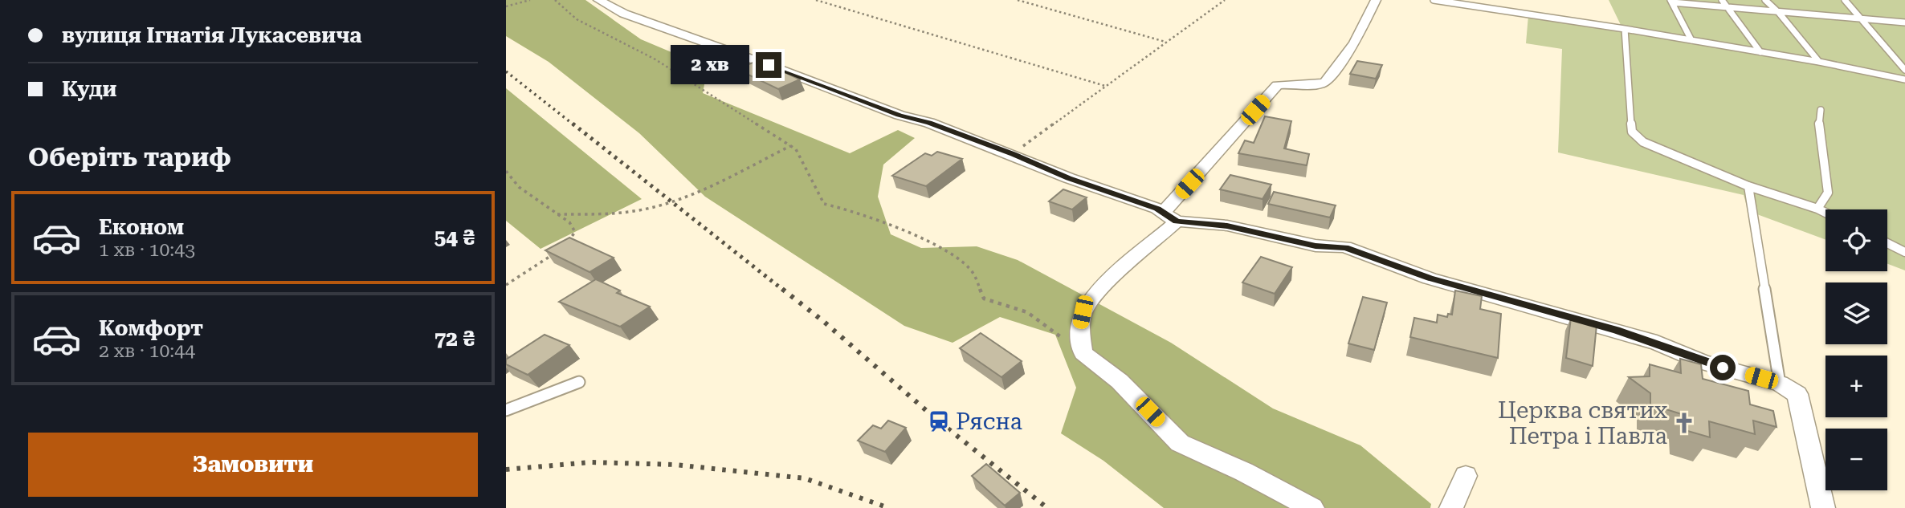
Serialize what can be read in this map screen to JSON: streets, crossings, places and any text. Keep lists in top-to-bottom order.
{
  "places": {
    "station": ["Рясна"],
    "church": ["Церква святих Петра і Павла"]
  },
  "page": {
    "banner": ["вулиця Ігнатія Лукасевича", "Куди"],
    "bubble": "2 хв",
    "heading": "Оберіть тариф",
    "list": [
      {
        "name": "Економ",
        "note": "1 хв · 10:43",
        "value": "54 ₴"
      },
      {
        "name": "Комфорт",
        "note": "2 хв · 10:44",
        "value": "72 ₴"
      }
    ],
    "map_buttons": ["+", "−"],
    "buttons": "Замовити"
  }
}
